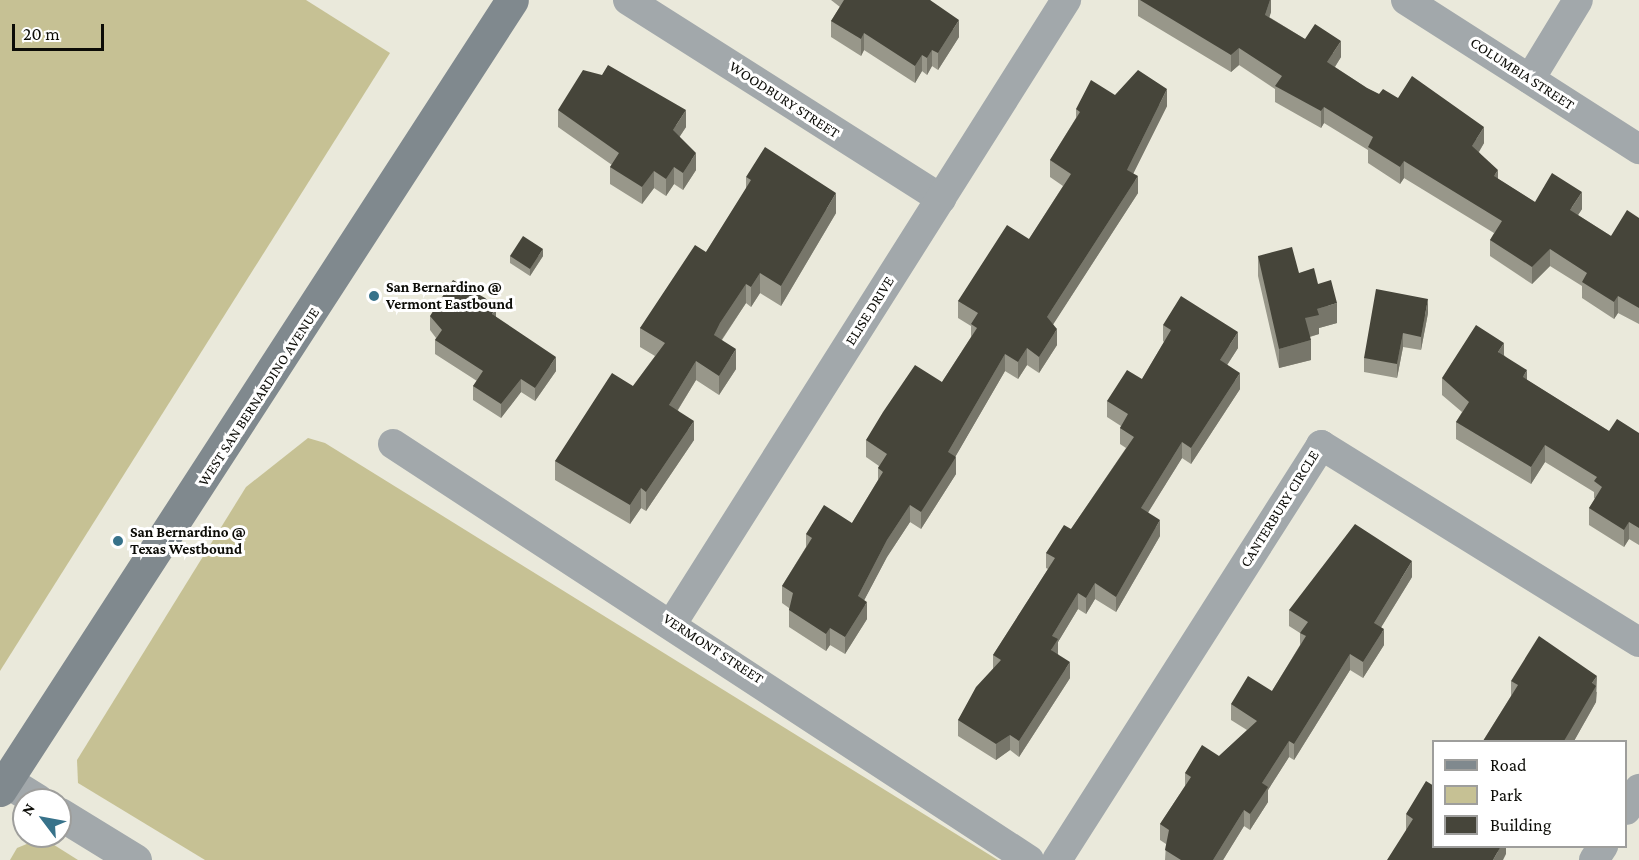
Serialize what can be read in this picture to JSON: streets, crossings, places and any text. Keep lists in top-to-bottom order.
{
  "streets": {
    "main road": ["WEST SAN BERNARDINO AVENUE"],
    "street": [
      "COLUMBIA STREET",
      "WOODBURY STREET",
      "ELISE DRIVE",
      "CANTERBURY CIRCLE",
      "VERMONT STREET"
    ]
  },
  "crossings": [
    ["WOODBURY STREET", "ELISE DRIVE"],
    ["ELISE DRIVE", "VERMONT STREET"]
  ],
  "places": ["San Bernardino @ Vermont Eastbound", "San Bernardino @ Texas Westbound"],
  "legend": ["Road", "Park", "Building"],
  "scale_bar": "20 m",
  "north": "top left"
}
